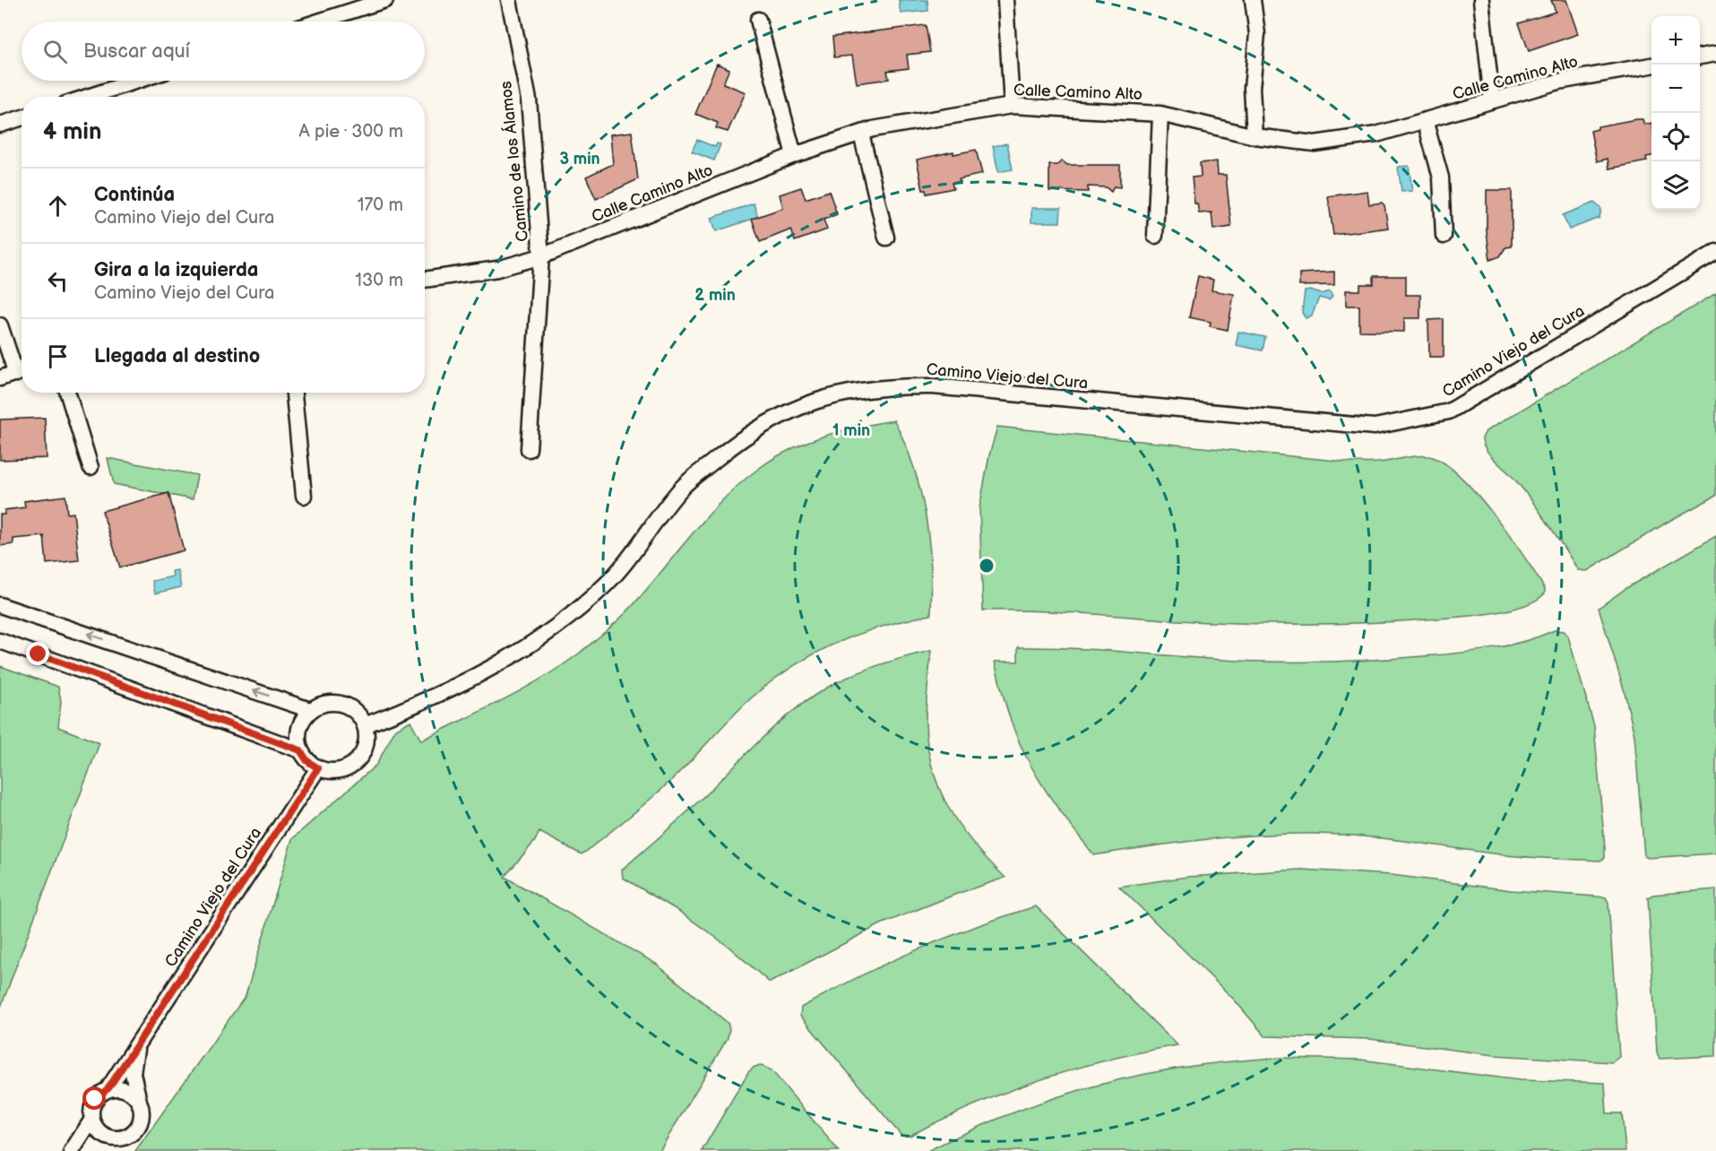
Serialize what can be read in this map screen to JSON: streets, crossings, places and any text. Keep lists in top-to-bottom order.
{
  "streets": {
    "street": ["Calle Camino Alto", "Camino de los Álamos", "Camino Viejo del Cura"]
  },
  "crossings": [
    ["Calle Camino Alto", "Camino de los Álamos"]
  ],
  "page": {
    "map_buttons": ["+", "−"],
    "search": "Buscar aquí",
    "heading": ["4 min", "A pie · 300 m"],
    "list": [
      ["Continúa", "Camino Viejo del Cura", "170 m"],
      ["Gira a la izquierda", "Camino Viejo del Cura", "130 m"],
      "Llegada al destino"
    ]
  },
  "rings": ["3 min", "2 min", "1 min"]
}
